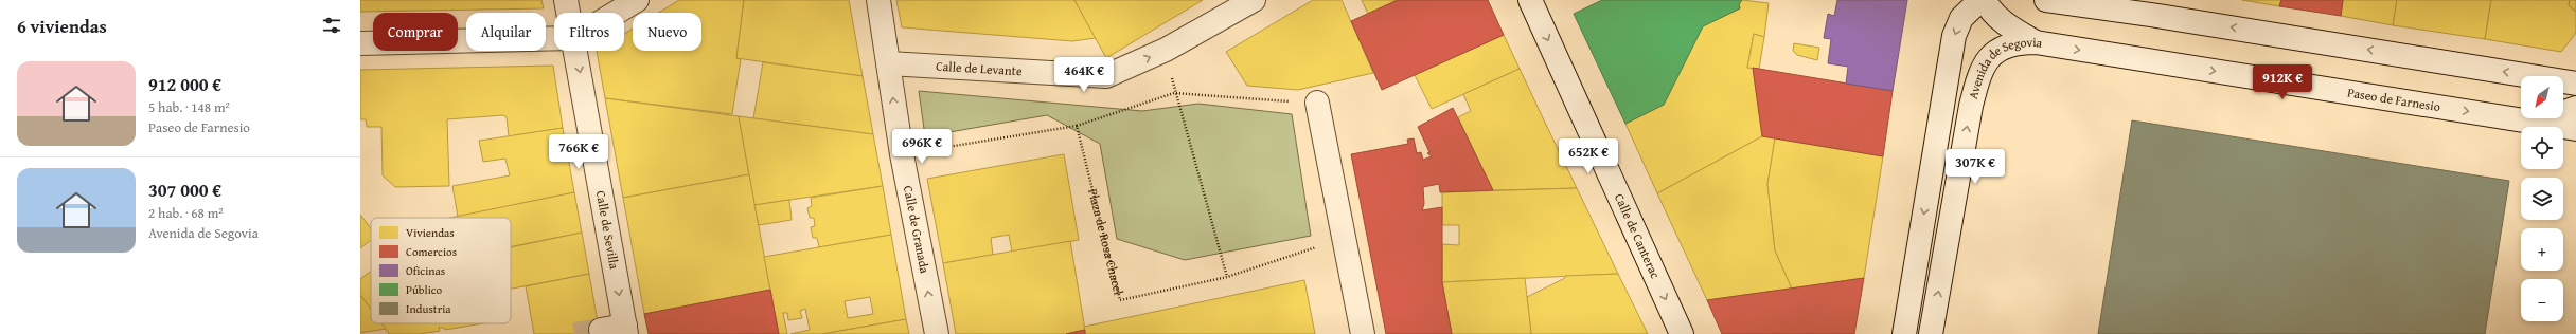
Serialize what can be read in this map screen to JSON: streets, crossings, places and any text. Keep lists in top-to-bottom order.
{
  "streets": {
    "street": [
      "Calle de Levante",
      "Avenida de Segovia",
      "Paseo de Farnesio",
      "Calle de Sevilla",
      "Calle de Granada",
      "Calle de Canterac"
    ],
    "path": ["Plaza de Rosa Chacel"]
  },
  "crossings": [
    ["Calle de Levante", "Calle de Granada"],
    ["Avenida de Segovia", "Paseo de Farnesio"]
  ],
  "one_way": [
    "Calle de Levante",
    "Calle de Sevilla",
    "Calle de Granada",
    "Calle de Canterac"
  ],
  "legend": [
    "Viviendas",
    "Comercios",
    "Oficinas",
    "Público",
    "Industria"
  ],
  "north": "bottom left",
  "page": {
    "heading": "6 viviendas",
    "chip": [
      "Comprar",
      "Alquilar",
      "Filtros",
      "Nuevo"
    ],
    "list": [
      {
        "name": "912 000 €",
        "note": "5 hab. · 148 m² · Paseo de Farnesio"
      },
      {
        "name": "307 000 €",
        "note": "2 hab. · 68 m² · Avenida de Segovia"
      }
    ],
    "price": [
      "464K €",
      "912K €",
      "696K €",
      "766K €",
      "652K €",
      "307K €"
    ],
    "map_buttons": ["+", "−"]
  }
}
